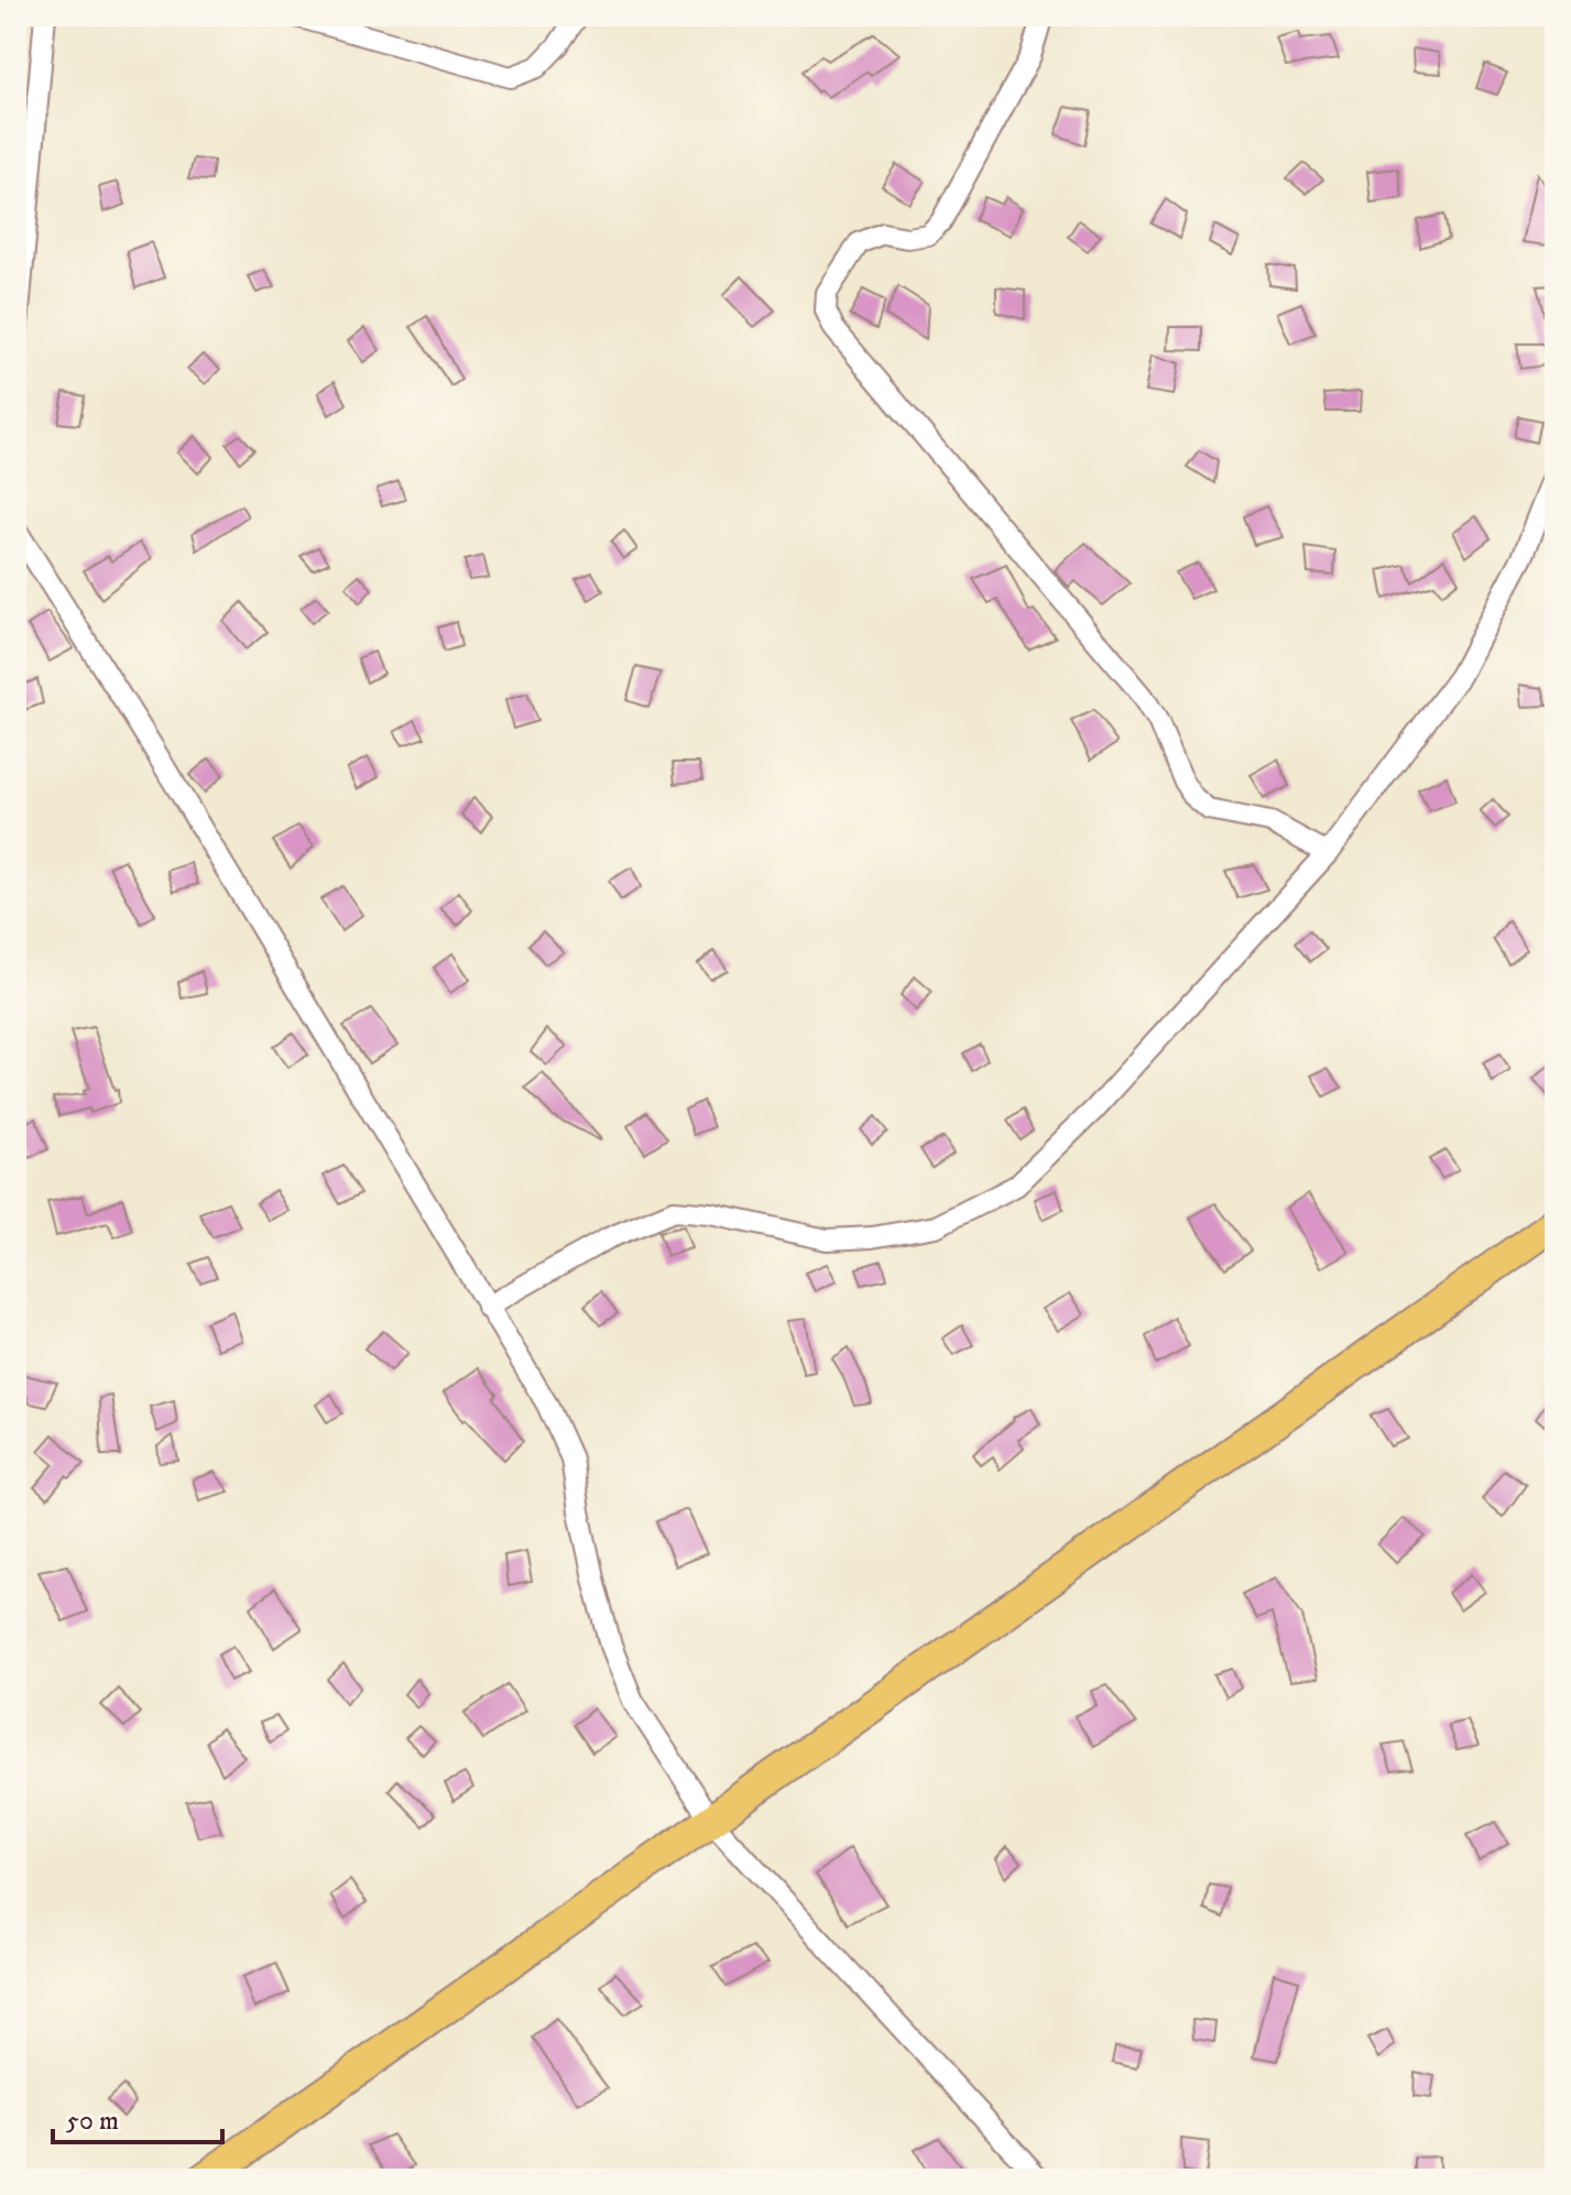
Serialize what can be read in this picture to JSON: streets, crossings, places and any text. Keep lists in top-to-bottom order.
{
  "scale_bar": "50 m"
}
